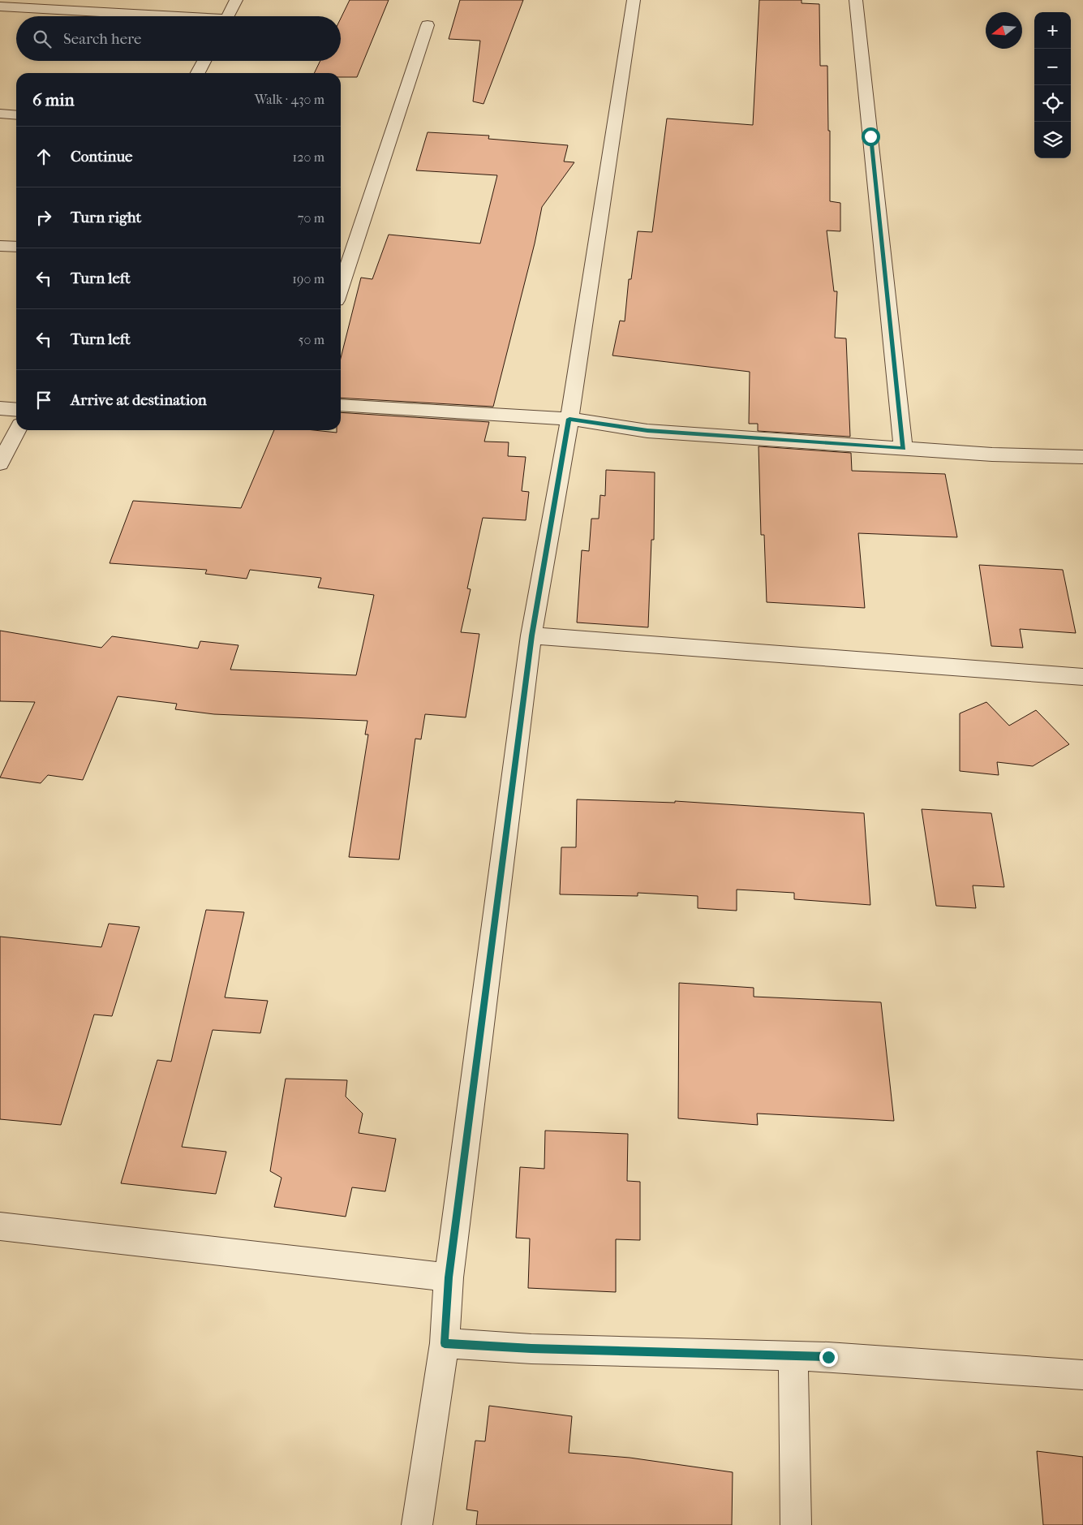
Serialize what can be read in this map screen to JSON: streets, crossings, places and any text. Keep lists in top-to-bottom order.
{
  "north": "left",
  "page": {
    "map_buttons": ["+", "−"],
    "search": "Search here",
    "heading": ["6 min", "Walk · 430 m"],
    "list": [
      ["Continue", "120 m"],
      ["Turn right", "70 m"],
      ["Turn left", "190 m"],
      ["Turn left", "50 m"],
      "Arrive at destination"
    ]
  }
}
